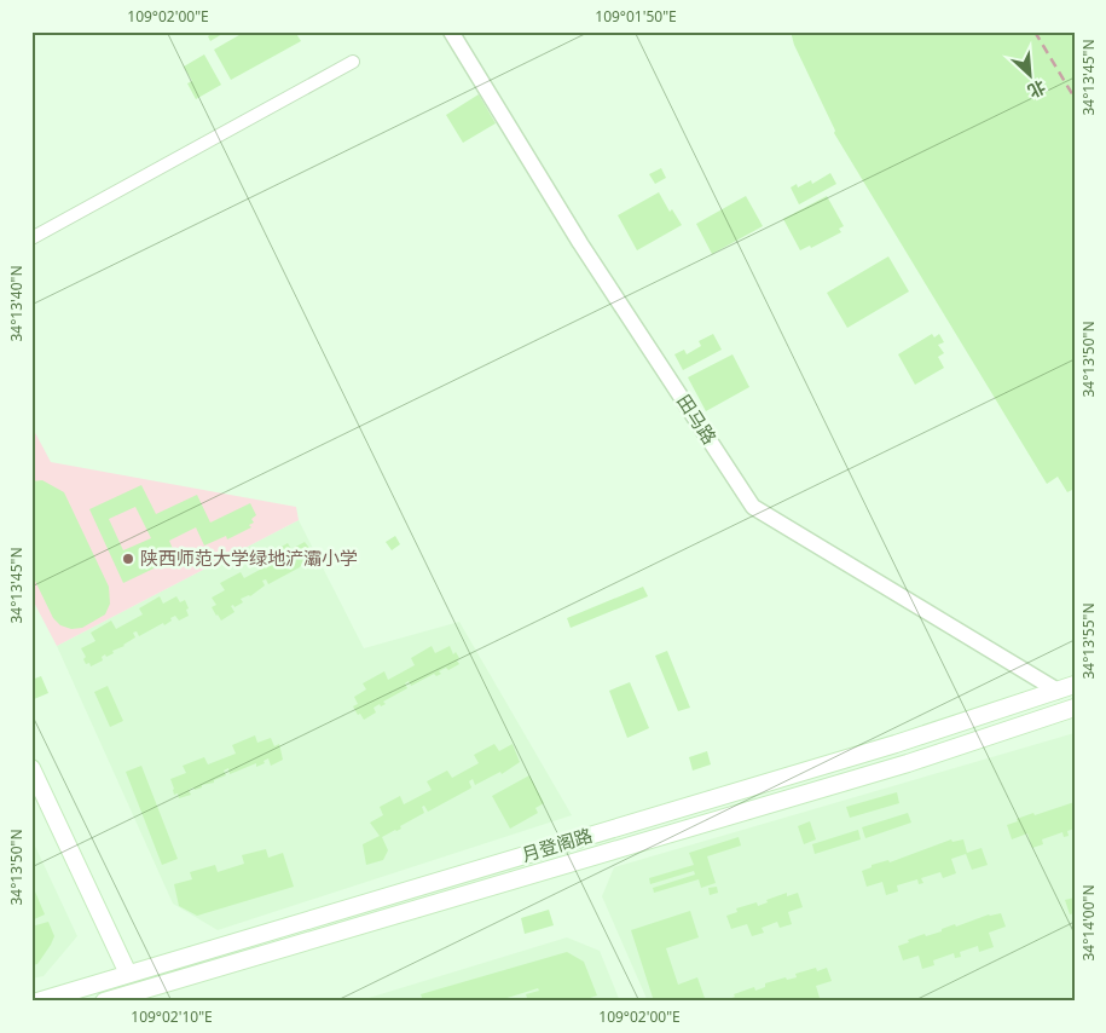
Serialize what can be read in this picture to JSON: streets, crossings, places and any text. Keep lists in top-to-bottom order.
{
  "streets": {
    "main road": ["月登阁路"],
    "street": ["田马路"]
  },
  "crossings": [
    ["田马路", "月登阁路"]
  ],
  "places": ["陕西师范大学绿地浐灞小学"],
  "north": "bottom right",
  "coordinates": [
    "109°02'00\"E",
    "109°01'50\"E",
    "34°13'45\"N",
    "34°13'40\"N",
    "34°13'50\"N",
    "34°13'55\"N",
    "34°14'00\"N",
    "109°02'10\"E"
  ]
}
